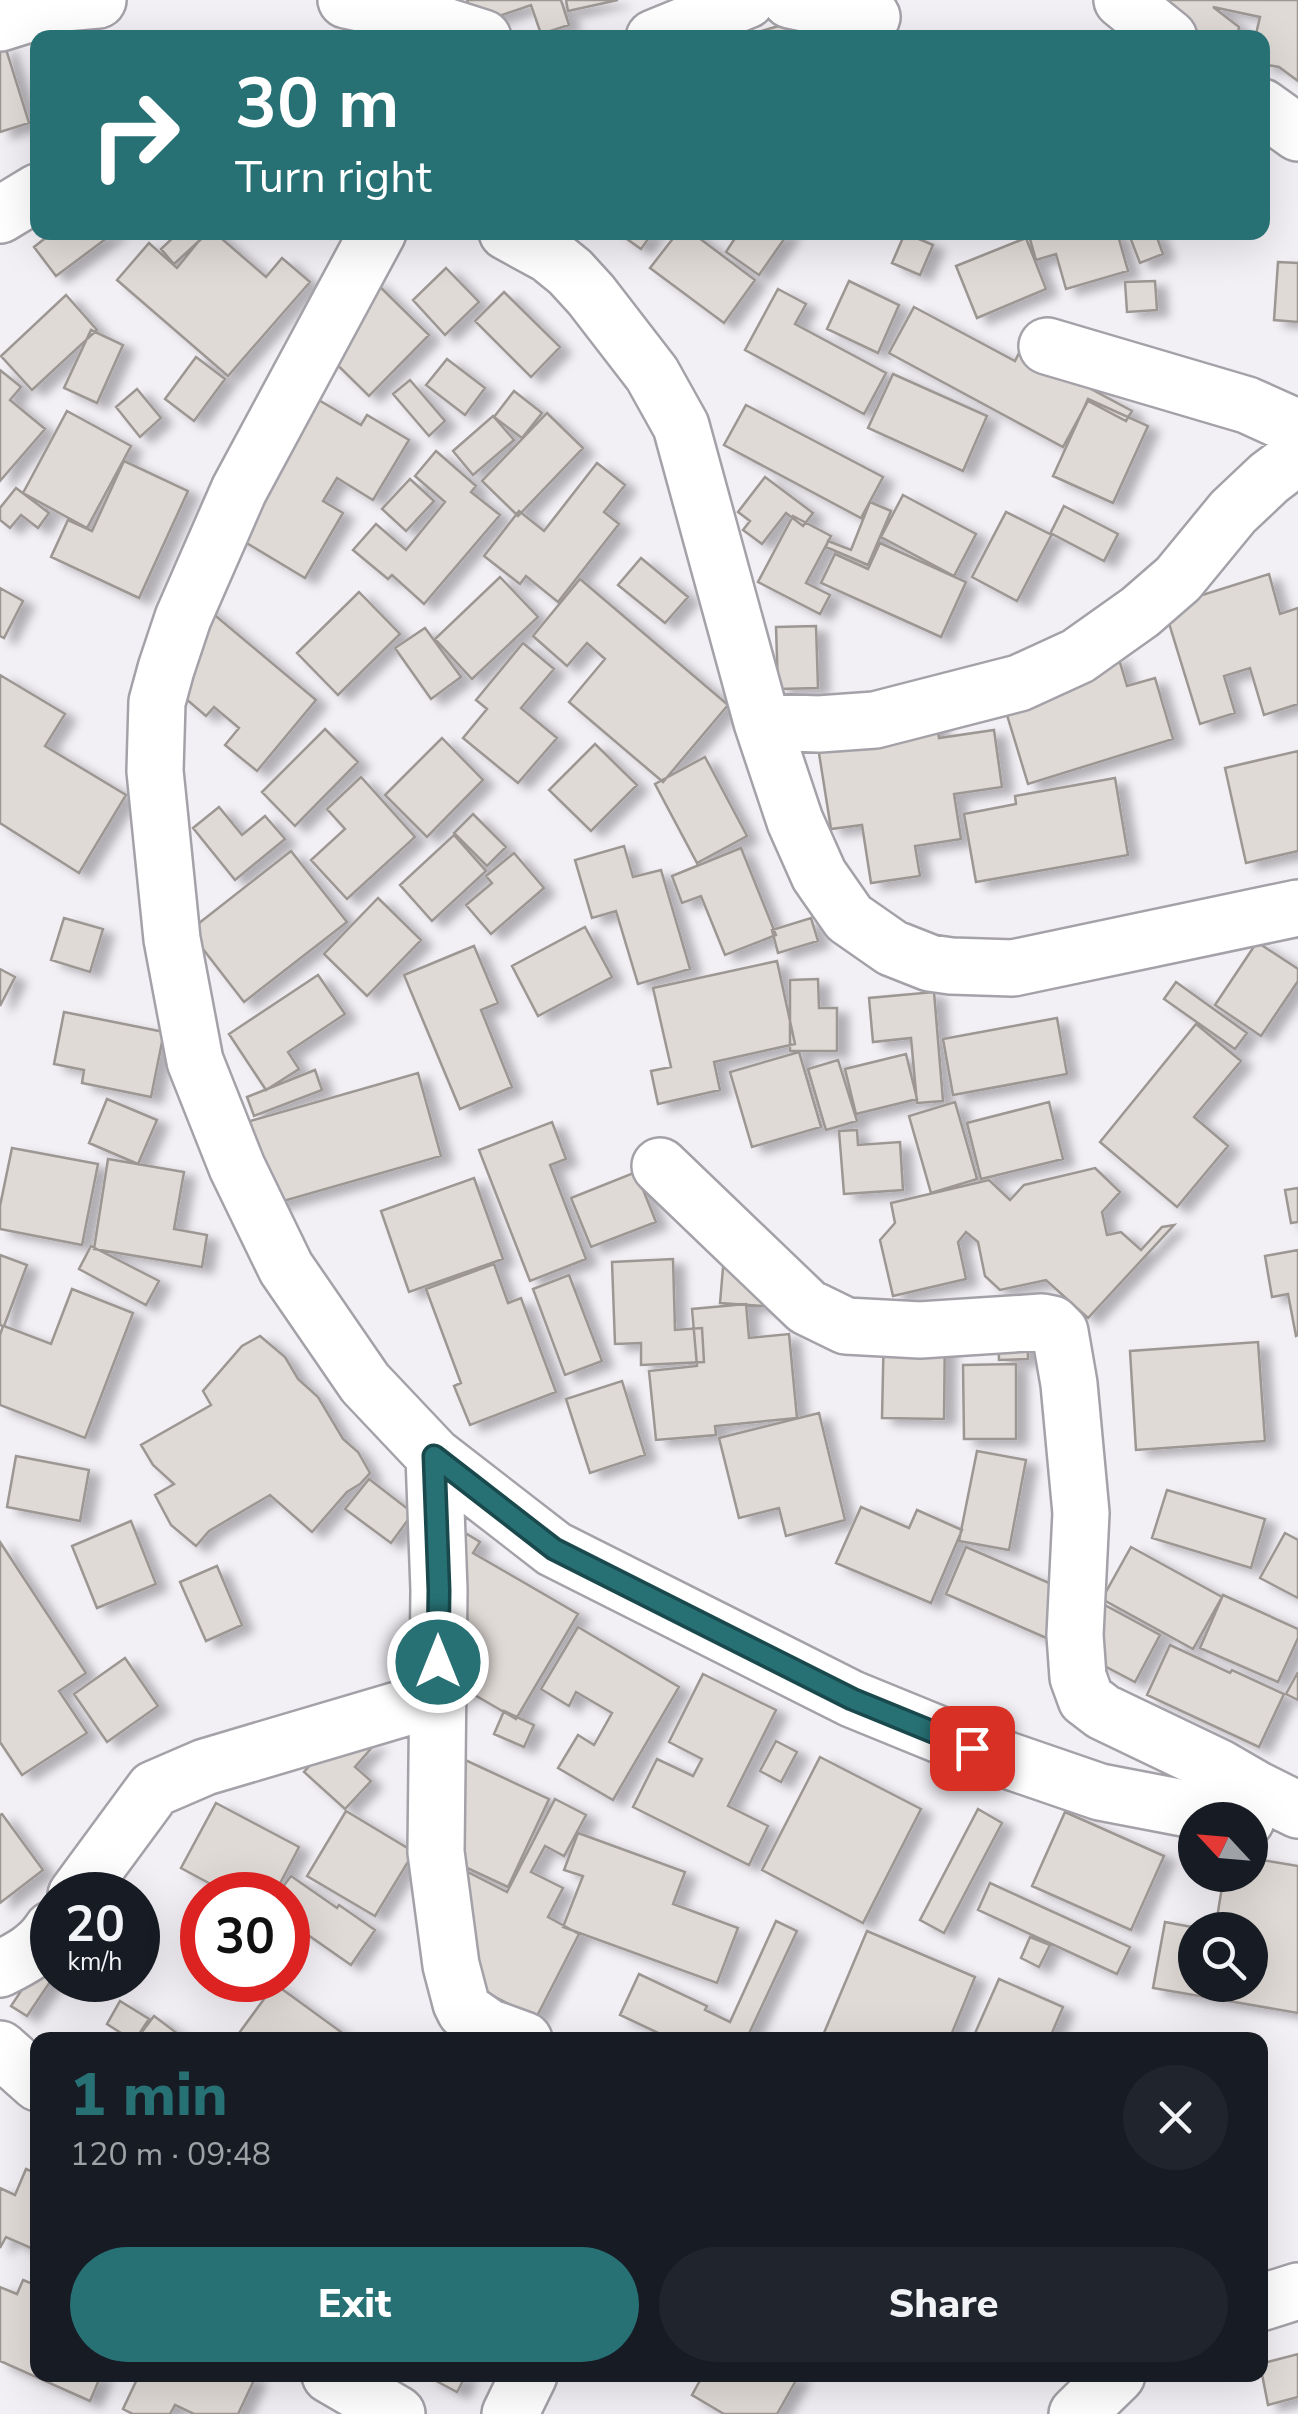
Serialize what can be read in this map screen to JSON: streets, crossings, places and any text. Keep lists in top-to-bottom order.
{
  "north": "top left",
  "page": {
    "turn": ["30 m", "Turn right"],
    "speed": "20 km/h",
    "limit": "30",
    "heading": ["1 min", "120 m · 09:48"],
    "buttons": ["Exit", "Share"]
  }
}
